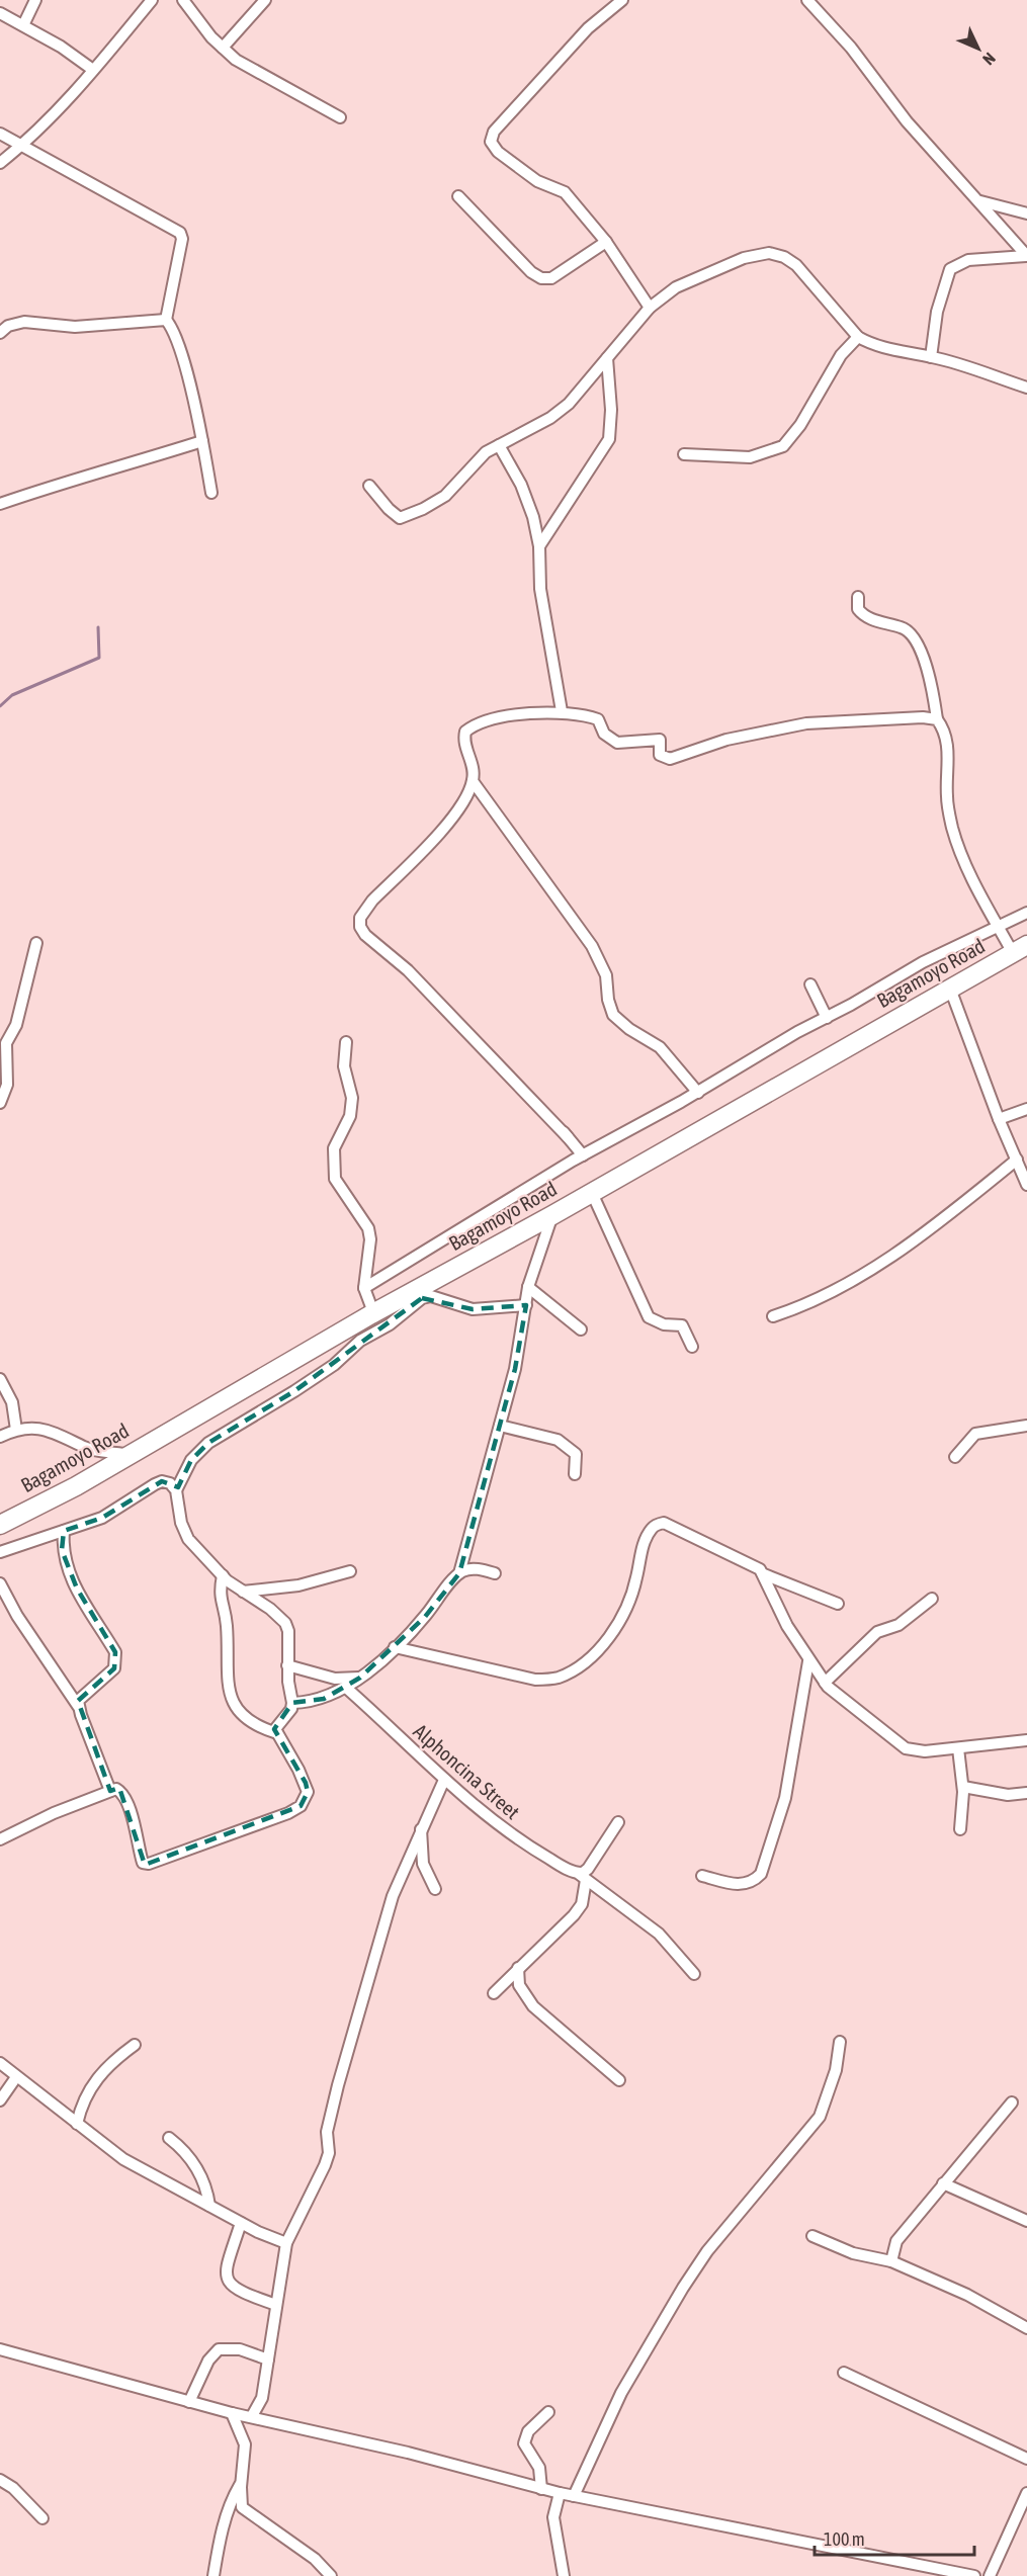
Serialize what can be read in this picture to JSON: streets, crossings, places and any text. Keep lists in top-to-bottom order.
{
  "streets": {
    "highway": ["Bagamoyo Road"],
    "street": ["Alphoncina Street"]
  },
  "scale_bar": "100 m",
  "north": "bottom right"
}
